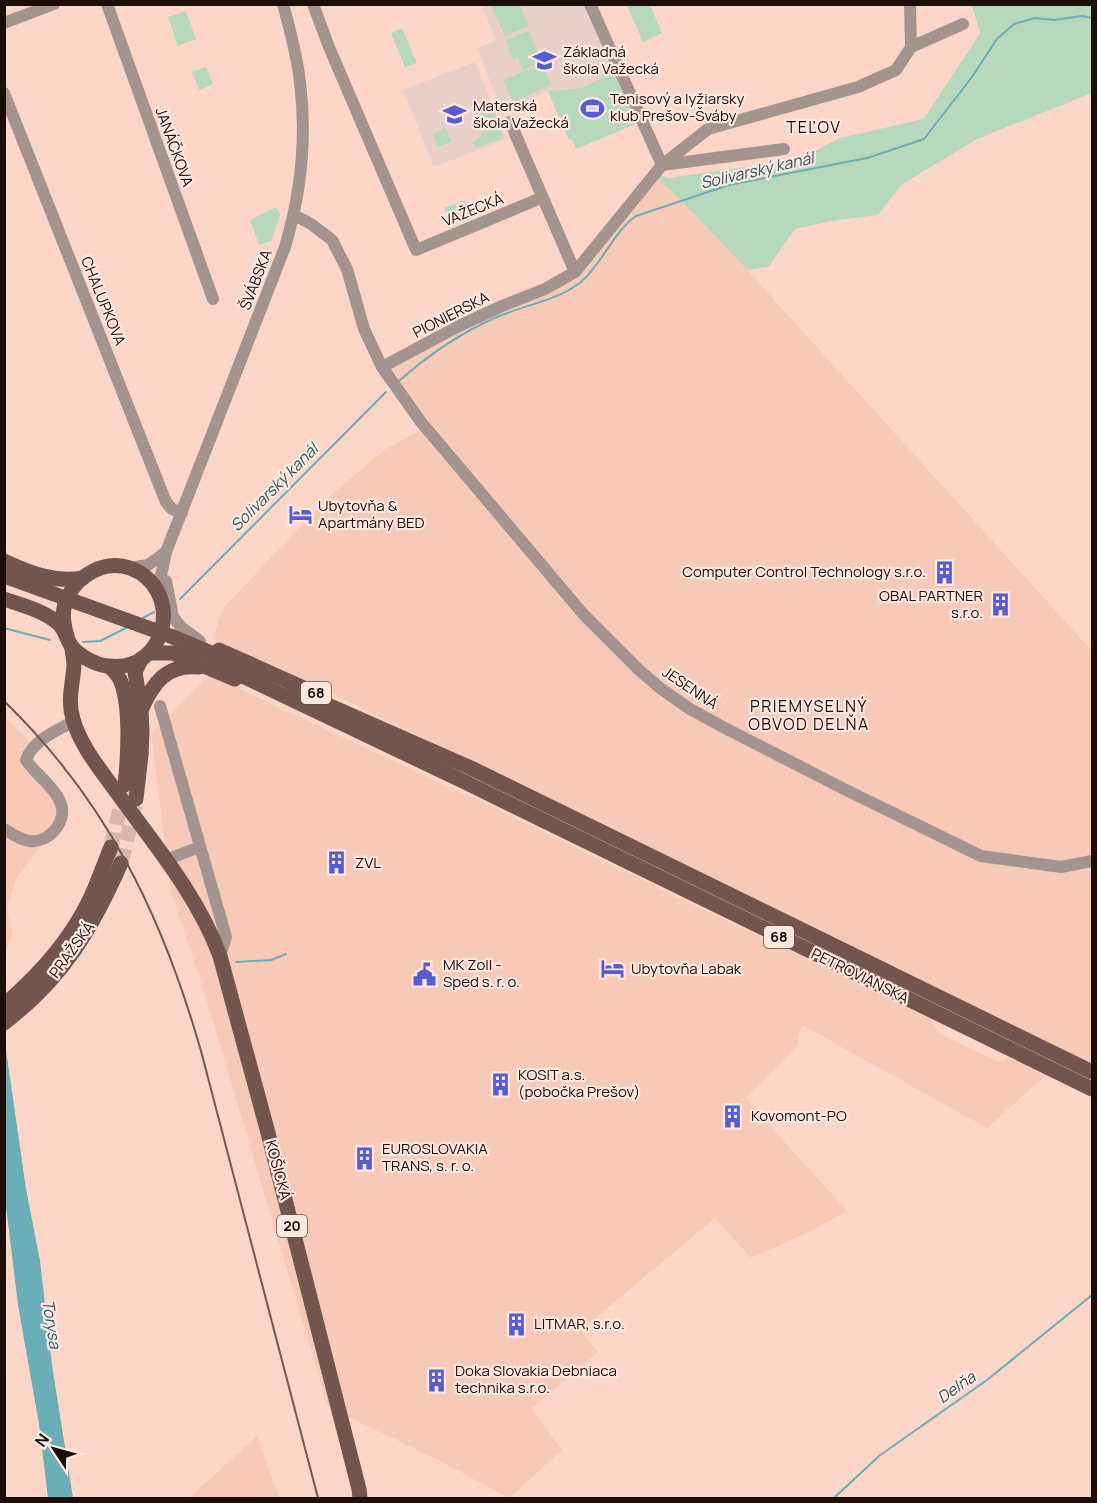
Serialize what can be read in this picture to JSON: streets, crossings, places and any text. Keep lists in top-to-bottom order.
{
  "streets": {
    "main road": [
      "68",
      "PRAŽSKÁ",
      "PETROVIANSKA",
      "KOŠICKÁ",
      "20"
    ],
    "street": [
      "JANÁČKOVA",
      "VAŽECKÁ",
      "ŠVÁBSKA",
      "CHALUPKOVA",
      "PIONIERSKA",
      "JESENNÁ"
    ]
  },
  "crossings": [
    ["ŠVÁBSKA", "CHALUPKOVA"],
    ["ŠVÁBSKA", "68"],
    ["ŠVÁBSKA", "KOŠICKÁ"],
    ["PIONIERSKA", "JESENNÁ"],
    ["68", "PETROVIANSKA"],
    ["68", "KOŠICKÁ"]
  ],
  "districts": ["TEĽOV", "PRIEMYSELNÝ OBVOD DELŇA"],
  "water": ["Solivarský kanál", "Torysa", "Delňa"],
  "places": {
    "school or university": ["Základná škola Važecká", "Materská škola Važecká"],
    "sports": ["Tenisový a lyžiarsky klub Prešov-Šváby"],
    "hotel": ["Ubytovňa & Apartmány BED", "Ubytovňa Labak"],
    "building": [
      "Computer Control Technology s.r.o.",
      "OBAL PARTNER s.r.o.",
      "ZVL",
      "KOSIT a.s. (pobočka Prešov)",
      "Kovomont-PO",
      "EUROSLOVAKIA TRANS, s. r. o.",
      "LITMAR, s.r.o.",
      "Doka Slovakia Debniaca technika s.r.o."
    ],
    "public building": ["MK Zoll - Sped s. r. o."]
  },
  "north": "top left"
}
